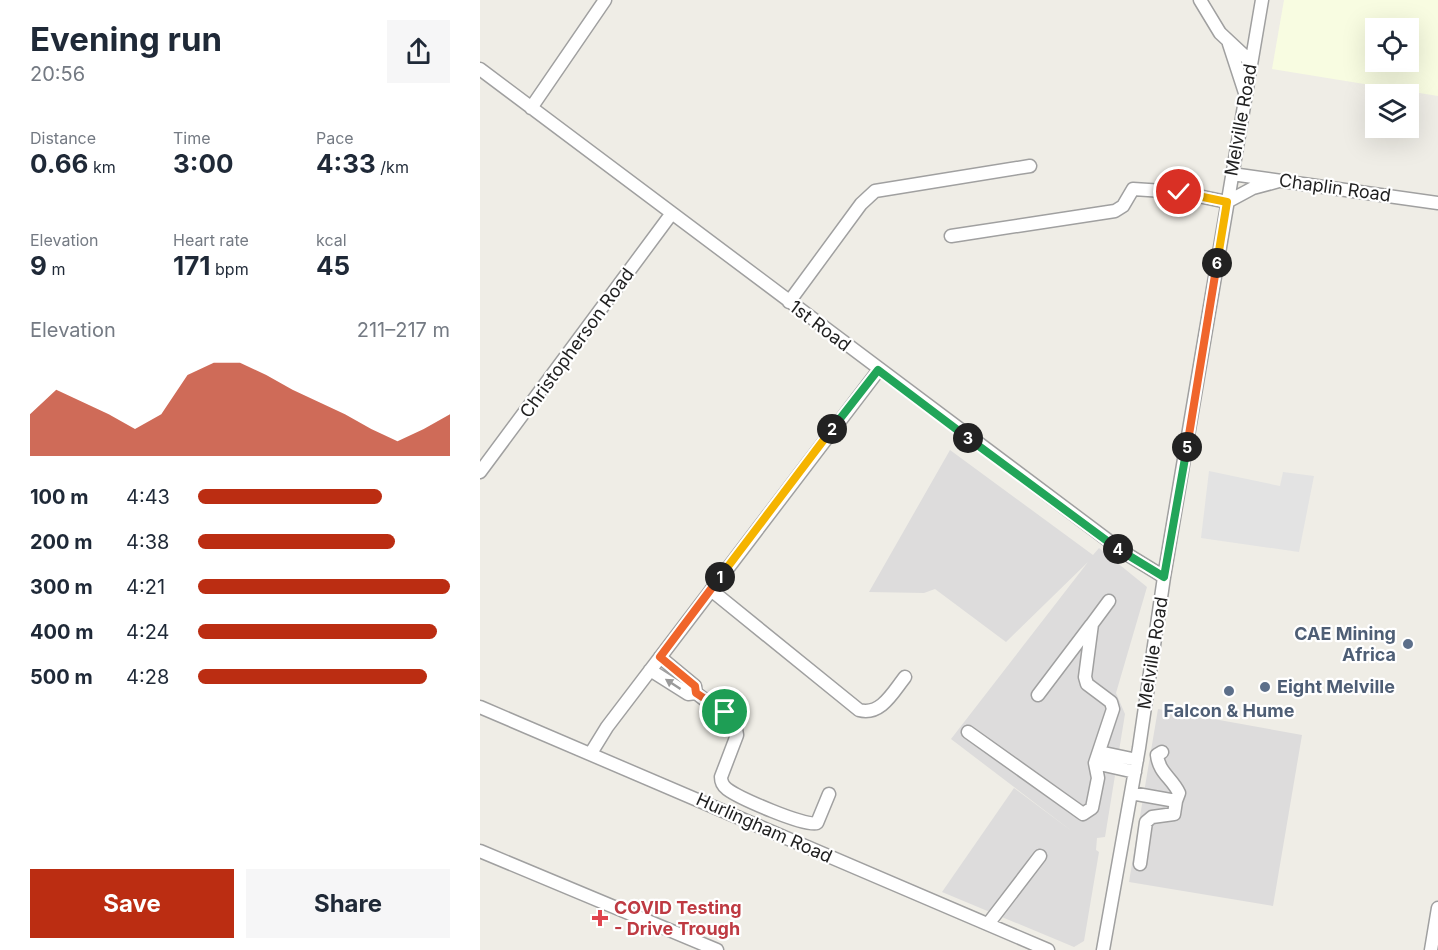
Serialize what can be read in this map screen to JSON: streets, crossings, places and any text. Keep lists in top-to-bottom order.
{
  "streets": {
    "street": [
      "Melville Road",
      "Chaplin Road",
      "1st Road",
      "Christopherson Road",
      "Hurlingham Road"
    ]
  },
  "crossings": [
    ["Melville Road", "Chaplin Road"],
    ["Melville Road", "1st Road"],
    ["1st Road", "Christopherson Road"]
  ],
  "places": {
    "other": ["CAE Mining Africa", "Eight Melville", "Falcon & Hume"],
    "health": ["COVID Testing - Drive Trough"]
  },
  "page": {
    "heading": ["Evening run", "20:56"],
    "stats": [
      ["Distance", "0.66 km"],
      ["Time", "3:00"],
      ["Pace", "4:33 /km"],
      ["Elevation", "9 m"],
      ["Heart rate", "171 bpm"],
      ["kcal", "45"]
    ],
    "pins": [
      "6",
      "2",
      "3",
      "5",
      "4",
      "1"
    ],
    "chart": ["Elevation", "211–217 m"],
    "list": [
      {
        "name": "100 m",
        "note": "4:43"
      },
      {
        "name": "200 m",
        "note": "4:38"
      },
      {
        "name": "300 m",
        "note": "4:21"
      },
      {
        "name": "400 m",
        "note": "4:24"
      },
      {
        "name": "500 m",
        "note": "4:28"
      }
    ],
    "buttons": ["Save", "Share"]
  }
}
